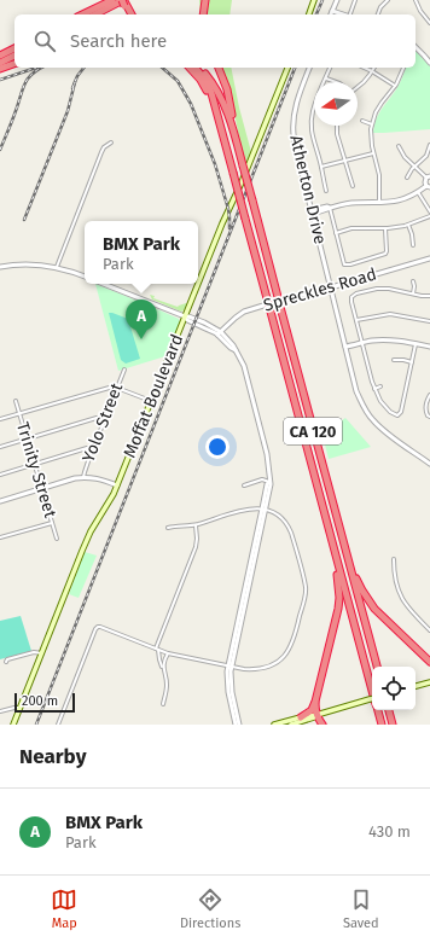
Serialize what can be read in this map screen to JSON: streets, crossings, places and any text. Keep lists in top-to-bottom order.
{
  "streets": {
    "highway": ["CA 120"],
    "main road": ["Moffat Boulevard"],
    "street": [
      "Atherton Drive",
      "Spreckles Road",
      "Yolo Street",
      "Trinity Street"
    ]
  },
  "crossings": [
    ["Atherton Drive", "Spreckles Road"]
  ],
  "scale_bar": "200 m",
  "north": "left",
  "page": {
    "search": "Search here",
    "popup": ["BMX Park", "Park"],
    "pins": "A",
    "scale": "200 m",
    "heading": "Nearby",
    "list": [
      {
        "mark": "A",
        "name": "BMX Park",
        "note": "Park",
        "value": "430 m"
      }
    ],
    "nav": ["Map", "Directions", "Saved"]
  }
}
